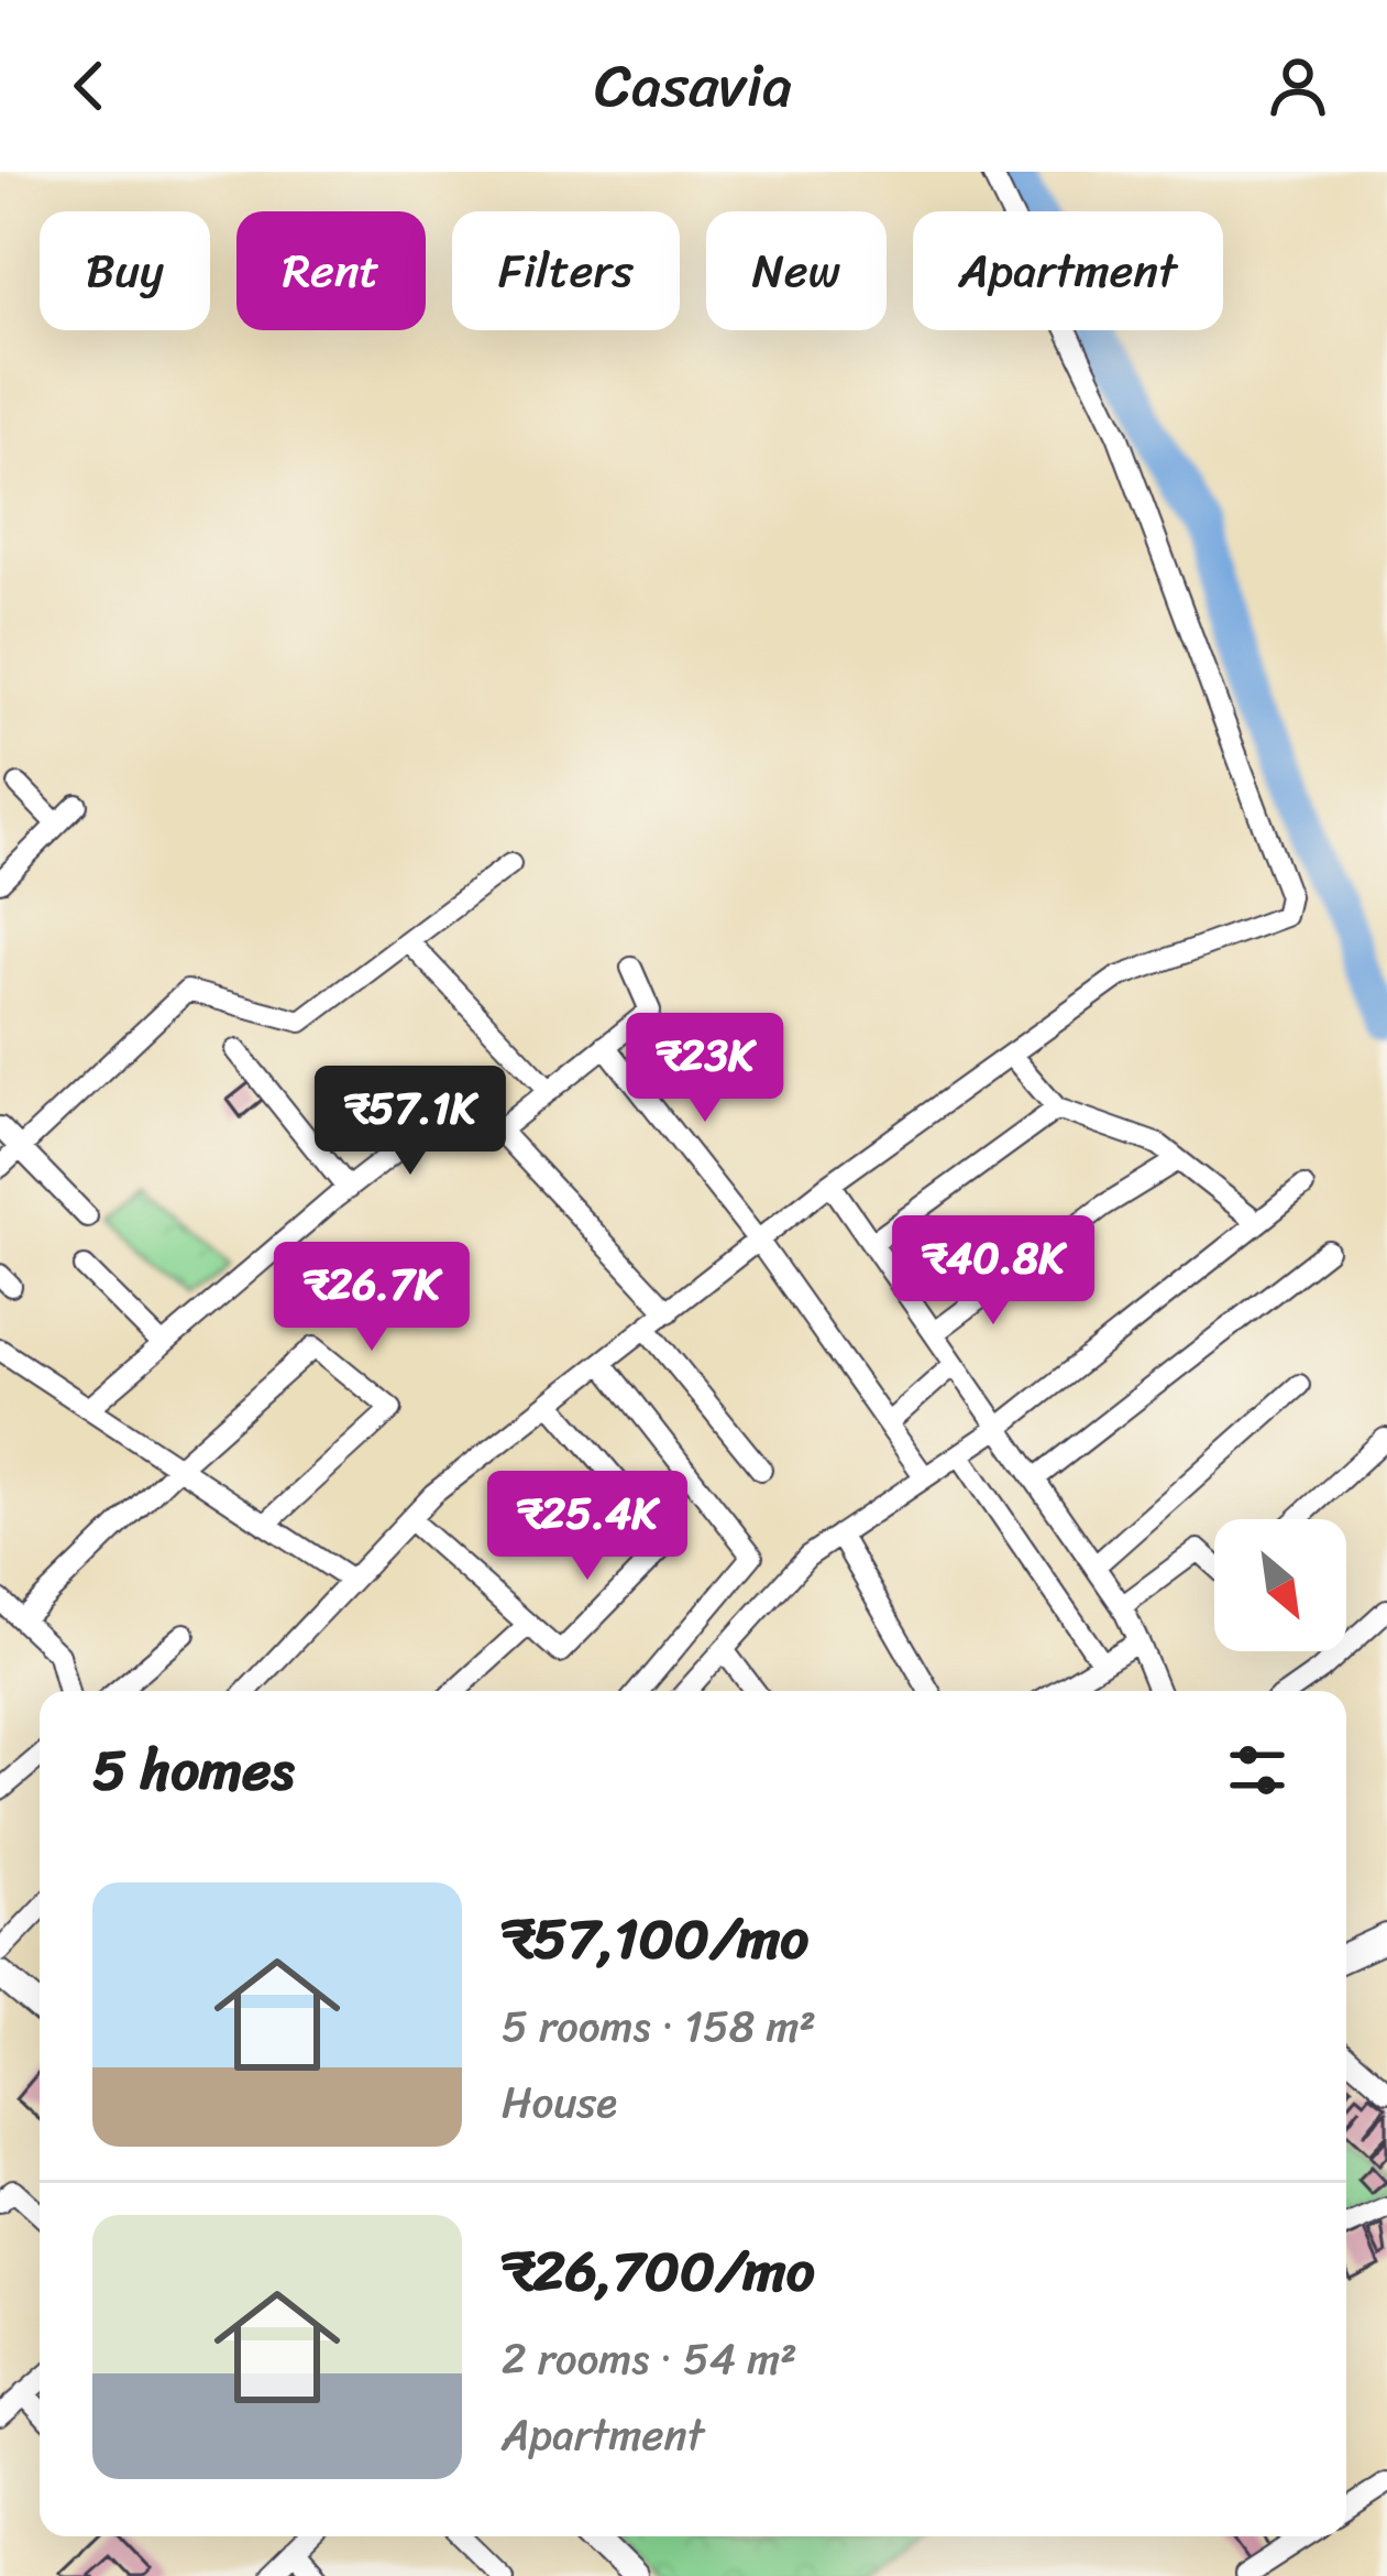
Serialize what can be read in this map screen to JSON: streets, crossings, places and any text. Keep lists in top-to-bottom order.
{
  "north": "bottom right",
  "page": {
    "header": "Casavia",
    "chip": [
      "Buy",
      "Rent",
      "Filters",
      "New",
      "Apartment"
    ],
    "price": [
      "₹23K",
      "₹57.1K",
      "₹40.8K",
      "₹26.7K",
      "₹25.4K"
    ],
    "heading": "5 homes",
    "list": [
      {
        "name": "₹57,100/mo",
        "note": "5 rooms · 158 m² · House"
      },
      {
        "name": "₹26,700/mo",
        "note": "2 rooms · 54 m² · Apartment"
      }
    ]
  }
}
